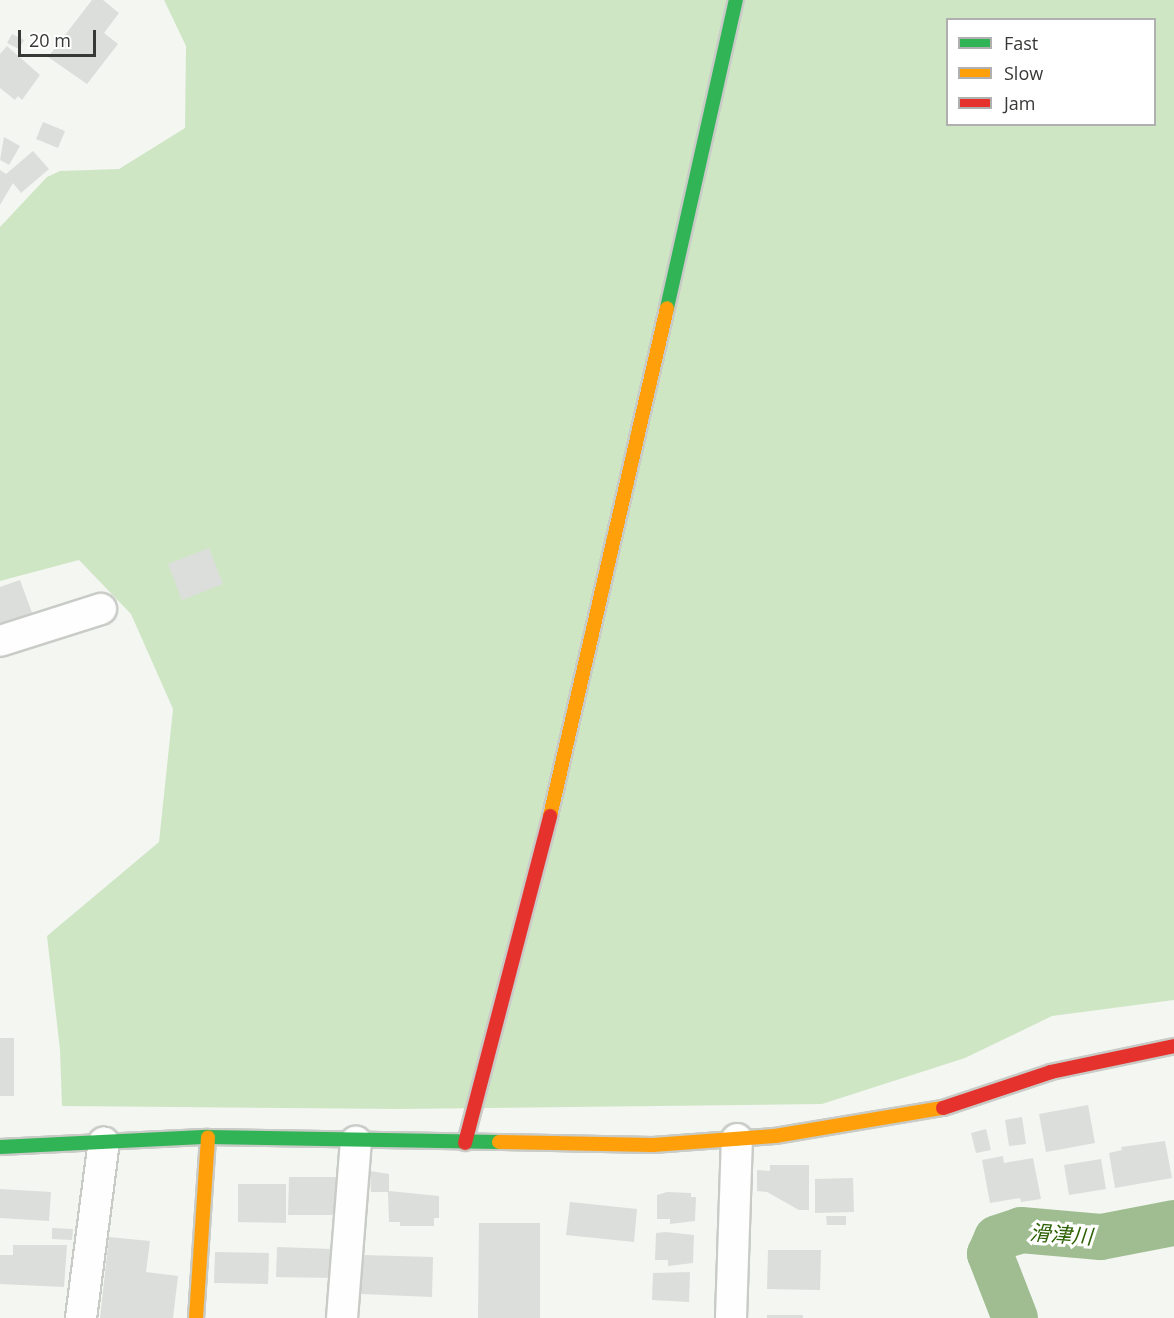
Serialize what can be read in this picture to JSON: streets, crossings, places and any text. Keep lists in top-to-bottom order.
{
  "water": ["滑津川"],
  "legend": ["Fast", "Slow", "Jam"],
  "scale_bar": "20 m"
}
